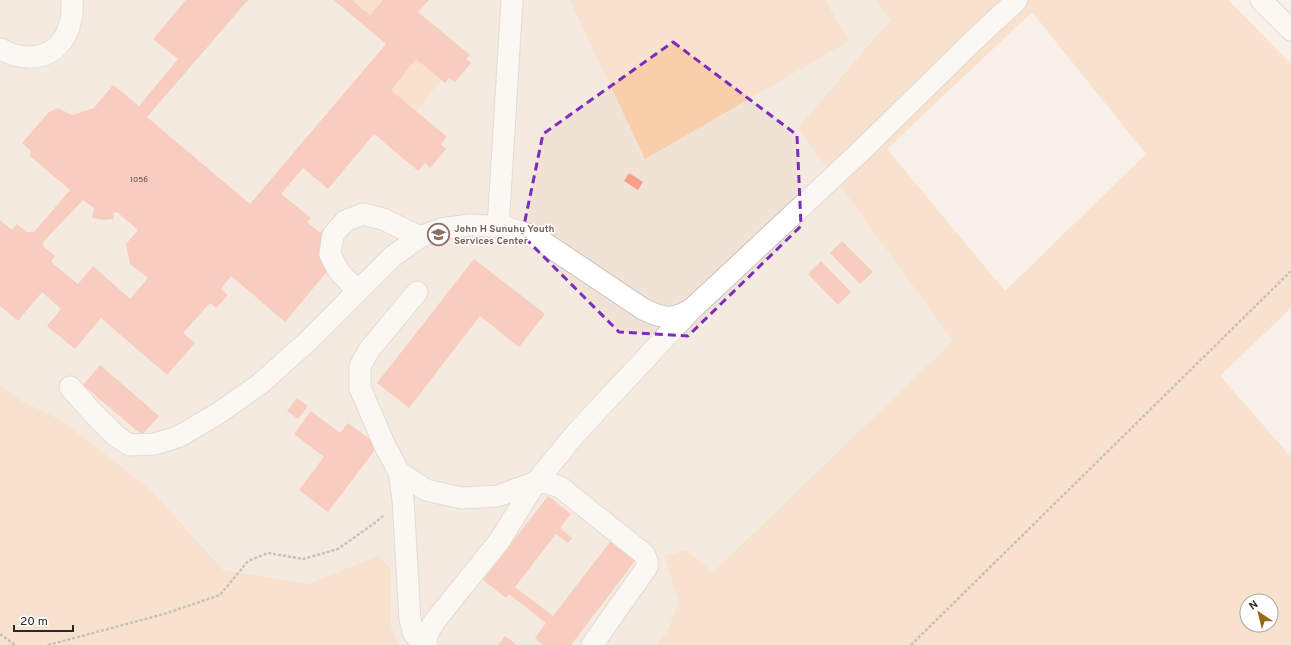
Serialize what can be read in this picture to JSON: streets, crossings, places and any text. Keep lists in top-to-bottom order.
{
  "places": {
    "school or university": ["John H Sunuhu Youth Services Center"]
  },
  "house_numbers": ["1056"],
  "scale_bar": "20 m",
  "north": "top left"
}
